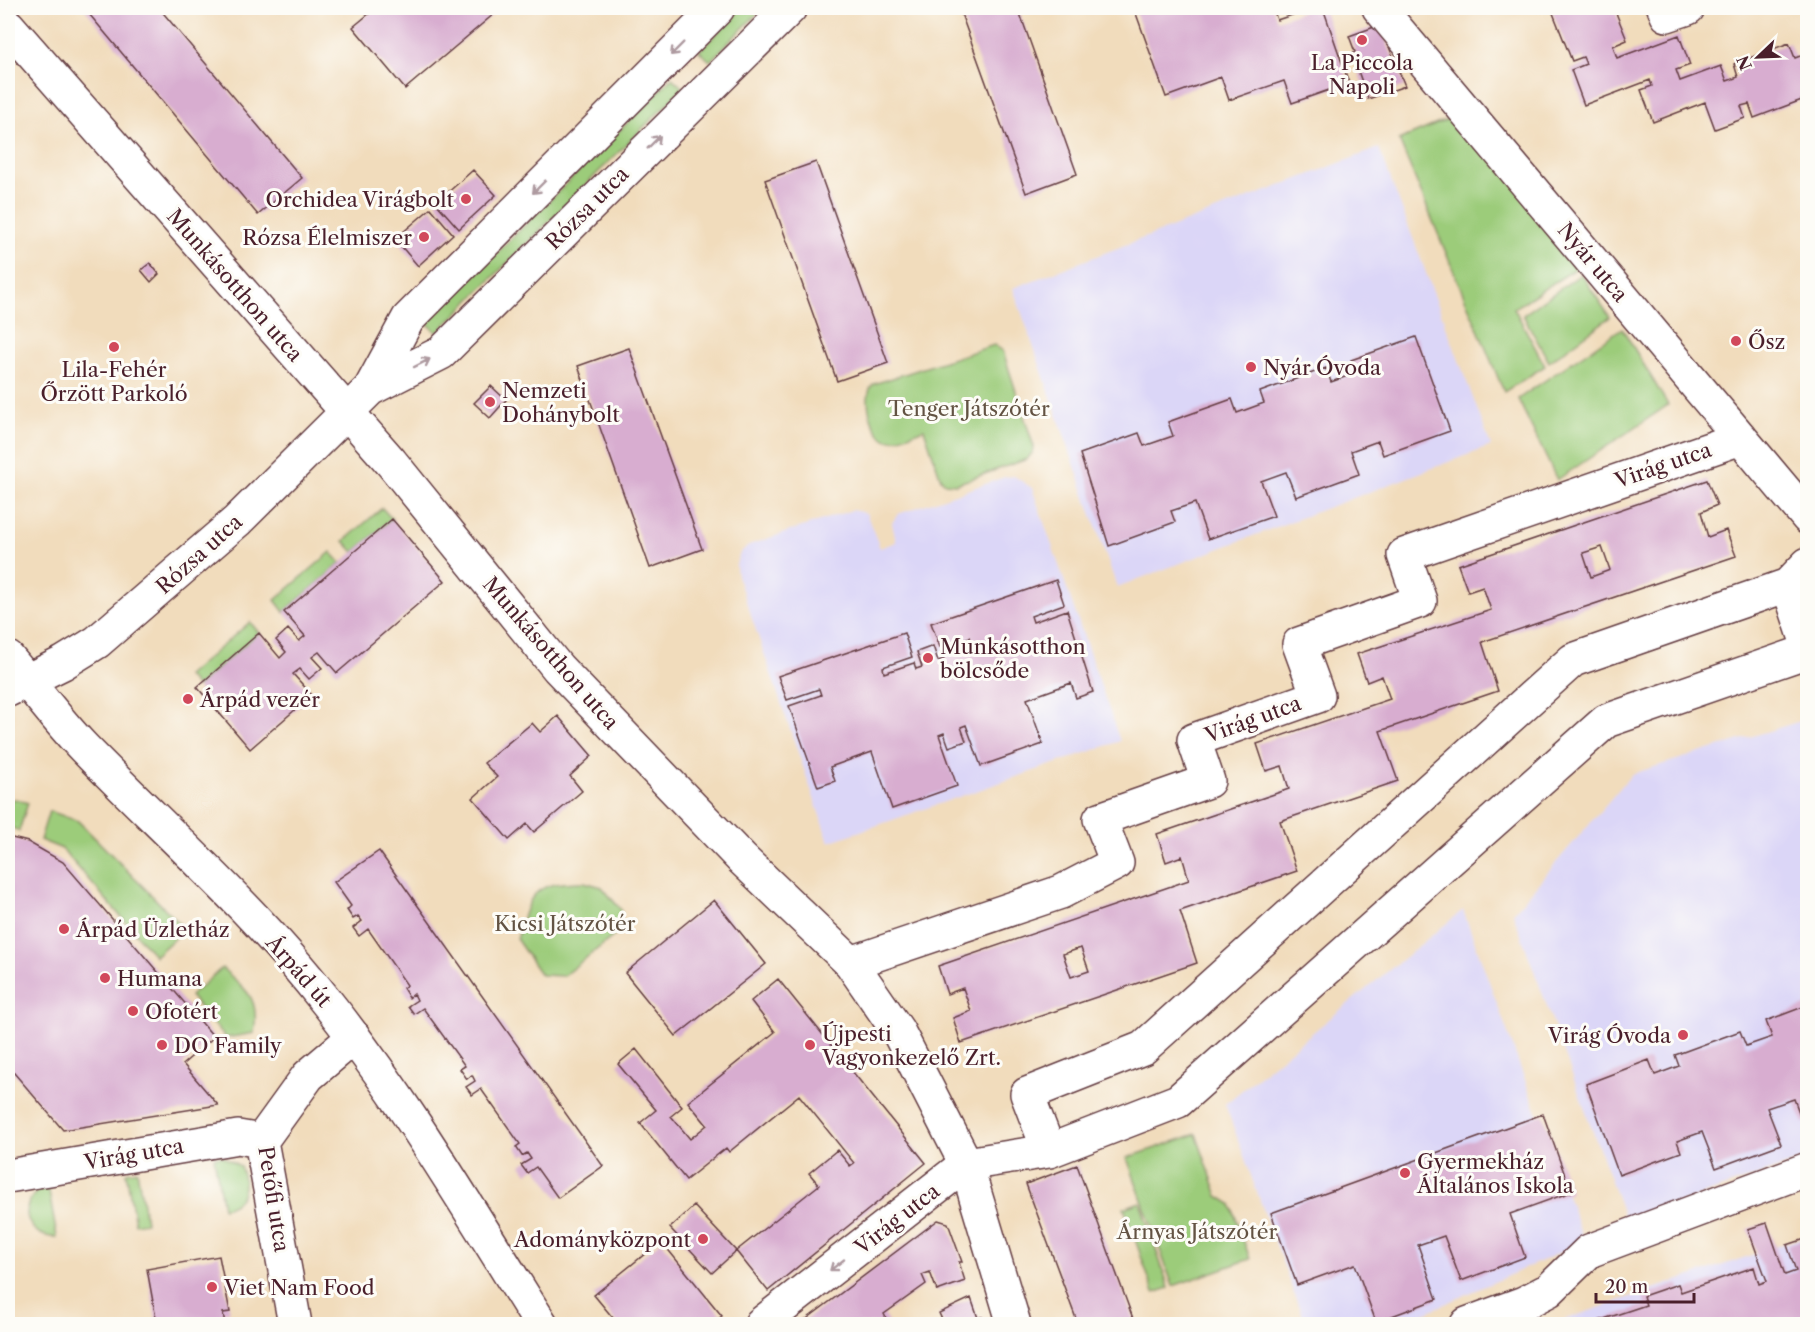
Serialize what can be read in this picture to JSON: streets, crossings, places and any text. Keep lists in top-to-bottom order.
{
  "streets": {
    "street": [
      "Rózsa utca",
      "Nyár utca",
      "Munkásotthon utca",
      "Virág utca",
      "Árpád út",
      "Petőfi utca"
    ]
  },
  "crossings": [
    ["Rózsa utca", "Munkásotthon utca"],
    ["Rózsa utca", "Árpád út"],
    ["Nyár utca", "Virág utca"],
    ["Munkásotthon utca", "Virág utca"],
    ["Virág utca", "Petőfi utca"],
    ["Árpád út", "Petőfi utca"]
  ],
  "parks": ["Tenger Játszótér", "Kicsi Játszótér", "Árnyas Játszótér"],
  "places": [
    "La Piccola Napoli",
    "Orchidea Virágbolt",
    "Rózsa Élelmiszer",
    "Ősz",
    "Lila-Fehér Őrzött Parkoló",
    "Nyár Óvoda",
    "Nemzeti Dohánybolt",
    "Munkásotthon bölcsőde",
    "Árpád vezér",
    "Árpád Üzletház",
    "Humana",
    "Ofotért",
    "Virág Óvoda",
    "DO Family",
    "Újpesti Vagyonkezelő Zrt.",
    "Gyermekház Általános Iskola",
    "Adományközpont",
    "Viet Nam Food"
  ],
  "scale_bar": "20 m",
  "north": "bottom left"
}
